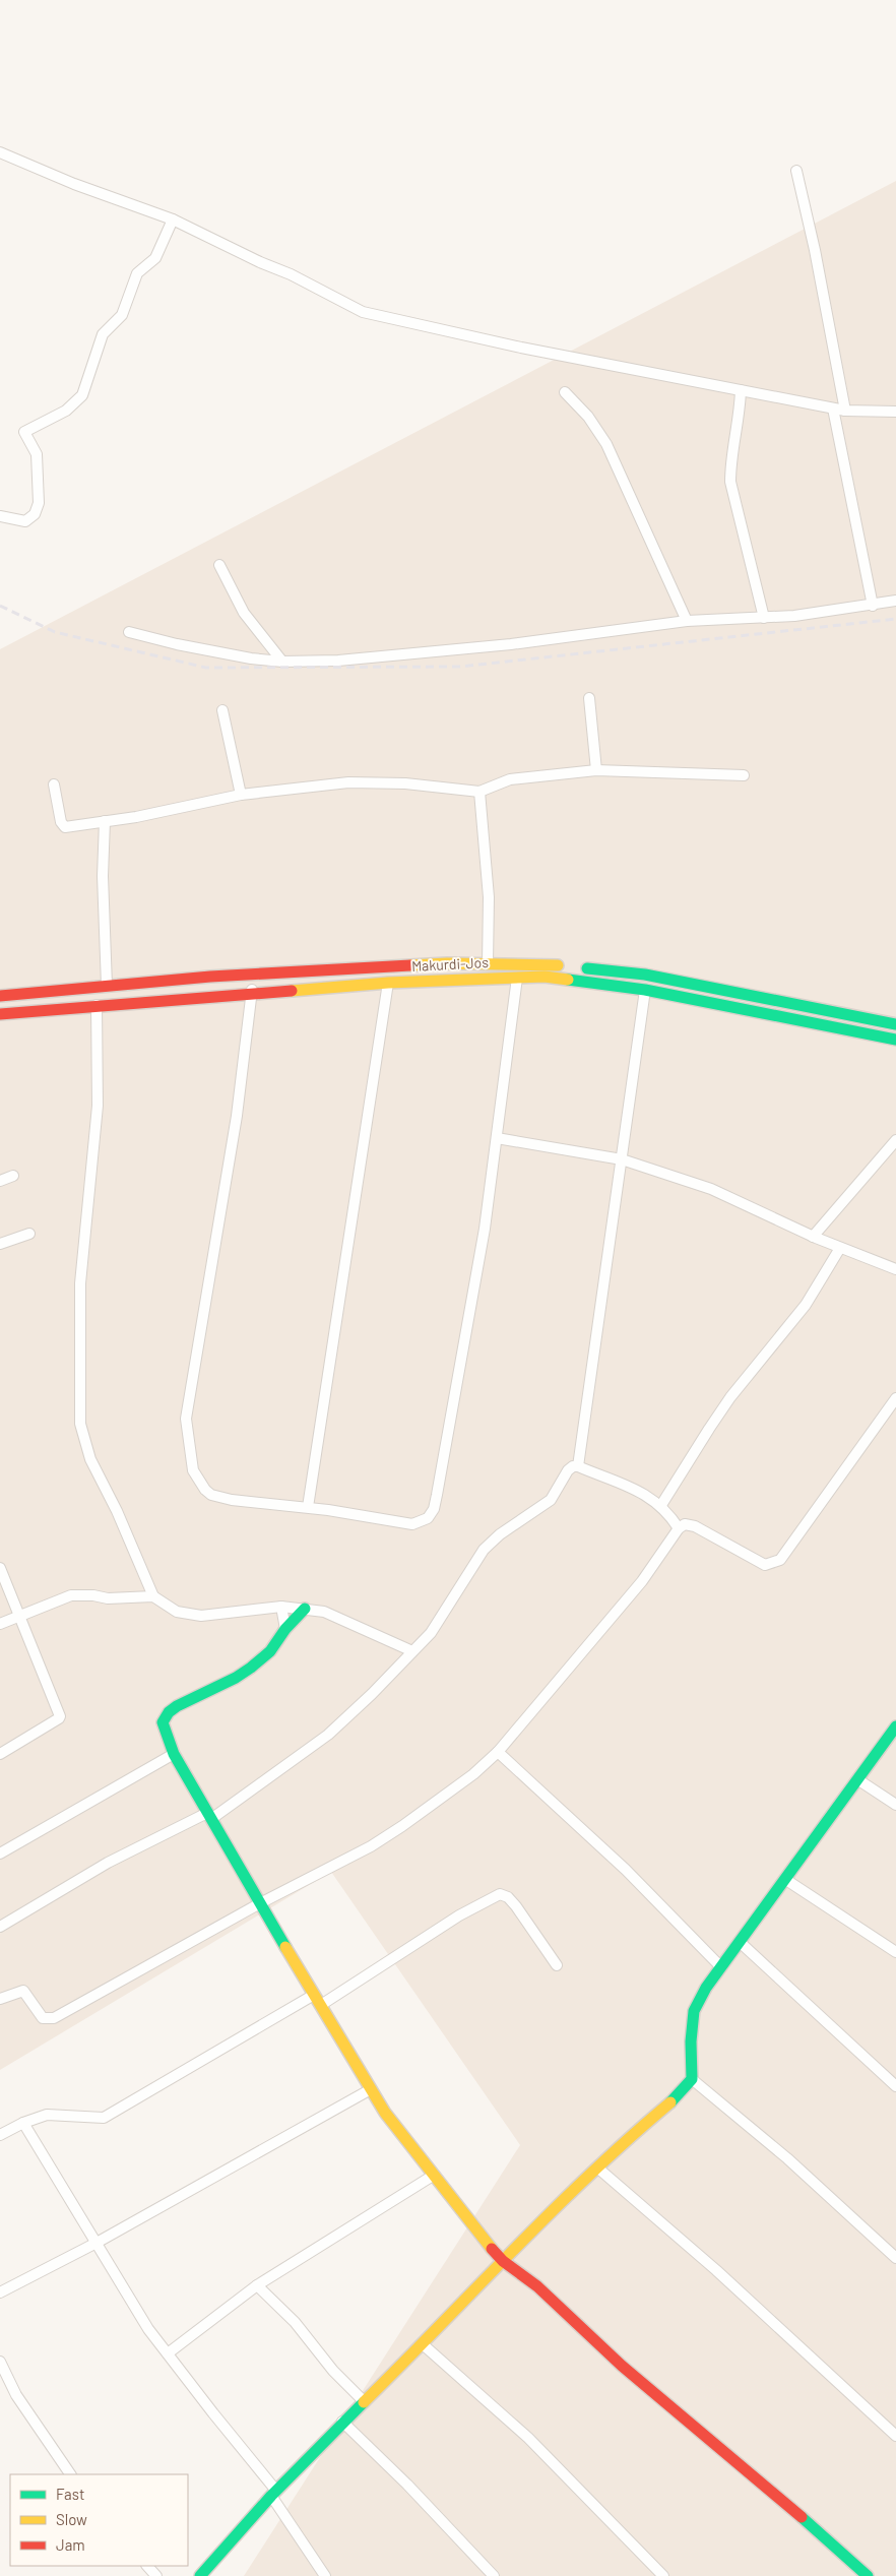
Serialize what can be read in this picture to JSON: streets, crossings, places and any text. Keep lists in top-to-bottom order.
{
  "streets": {
    "main road": ["Makurdi-Jos"]
  },
  "legend": ["Fast", "Slow", "Jam"]
}
